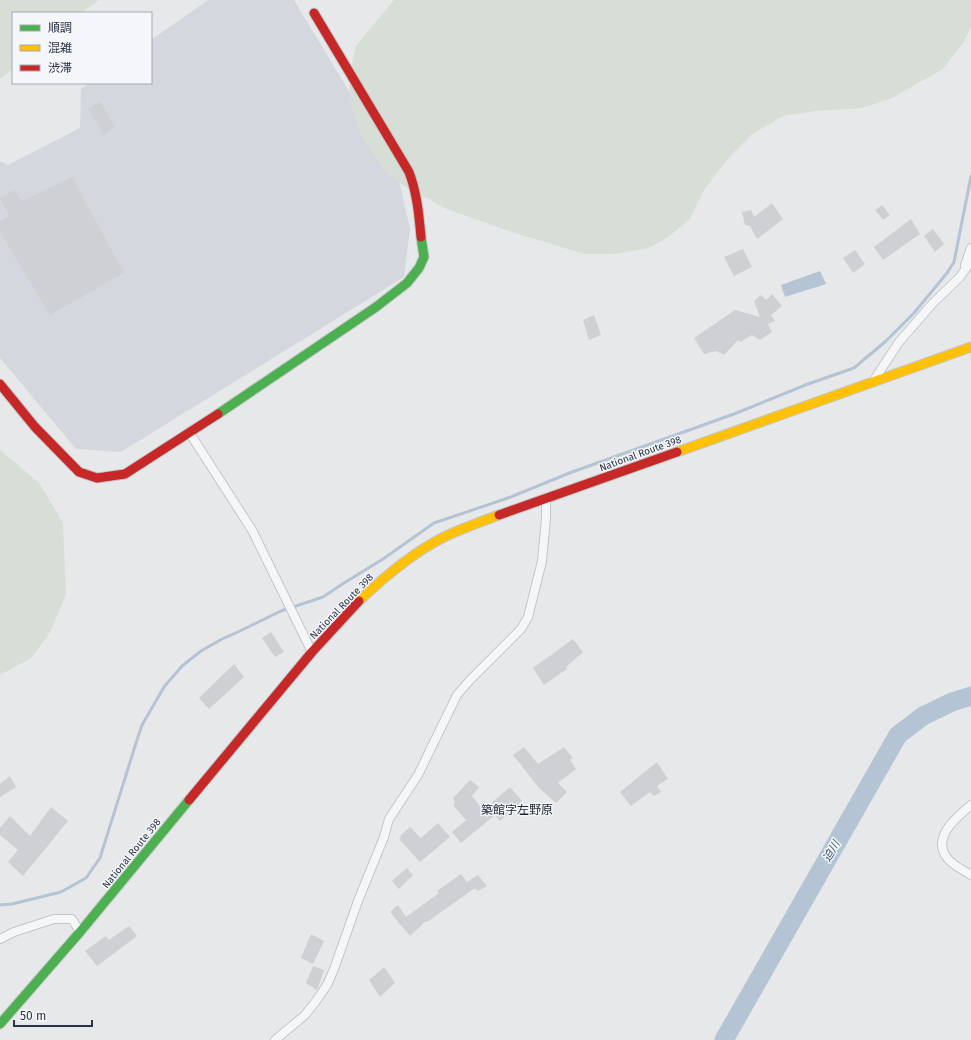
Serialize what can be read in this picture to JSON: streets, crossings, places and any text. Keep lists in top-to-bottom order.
{
  "streets": {
    "main road": ["National Route 398"]
  },
  "districts": ["築館字左野原"],
  "water": ["迫川"],
  "legend": ["順調", "混雑", "渋滞"],
  "scale_bar": "50 m"
}
